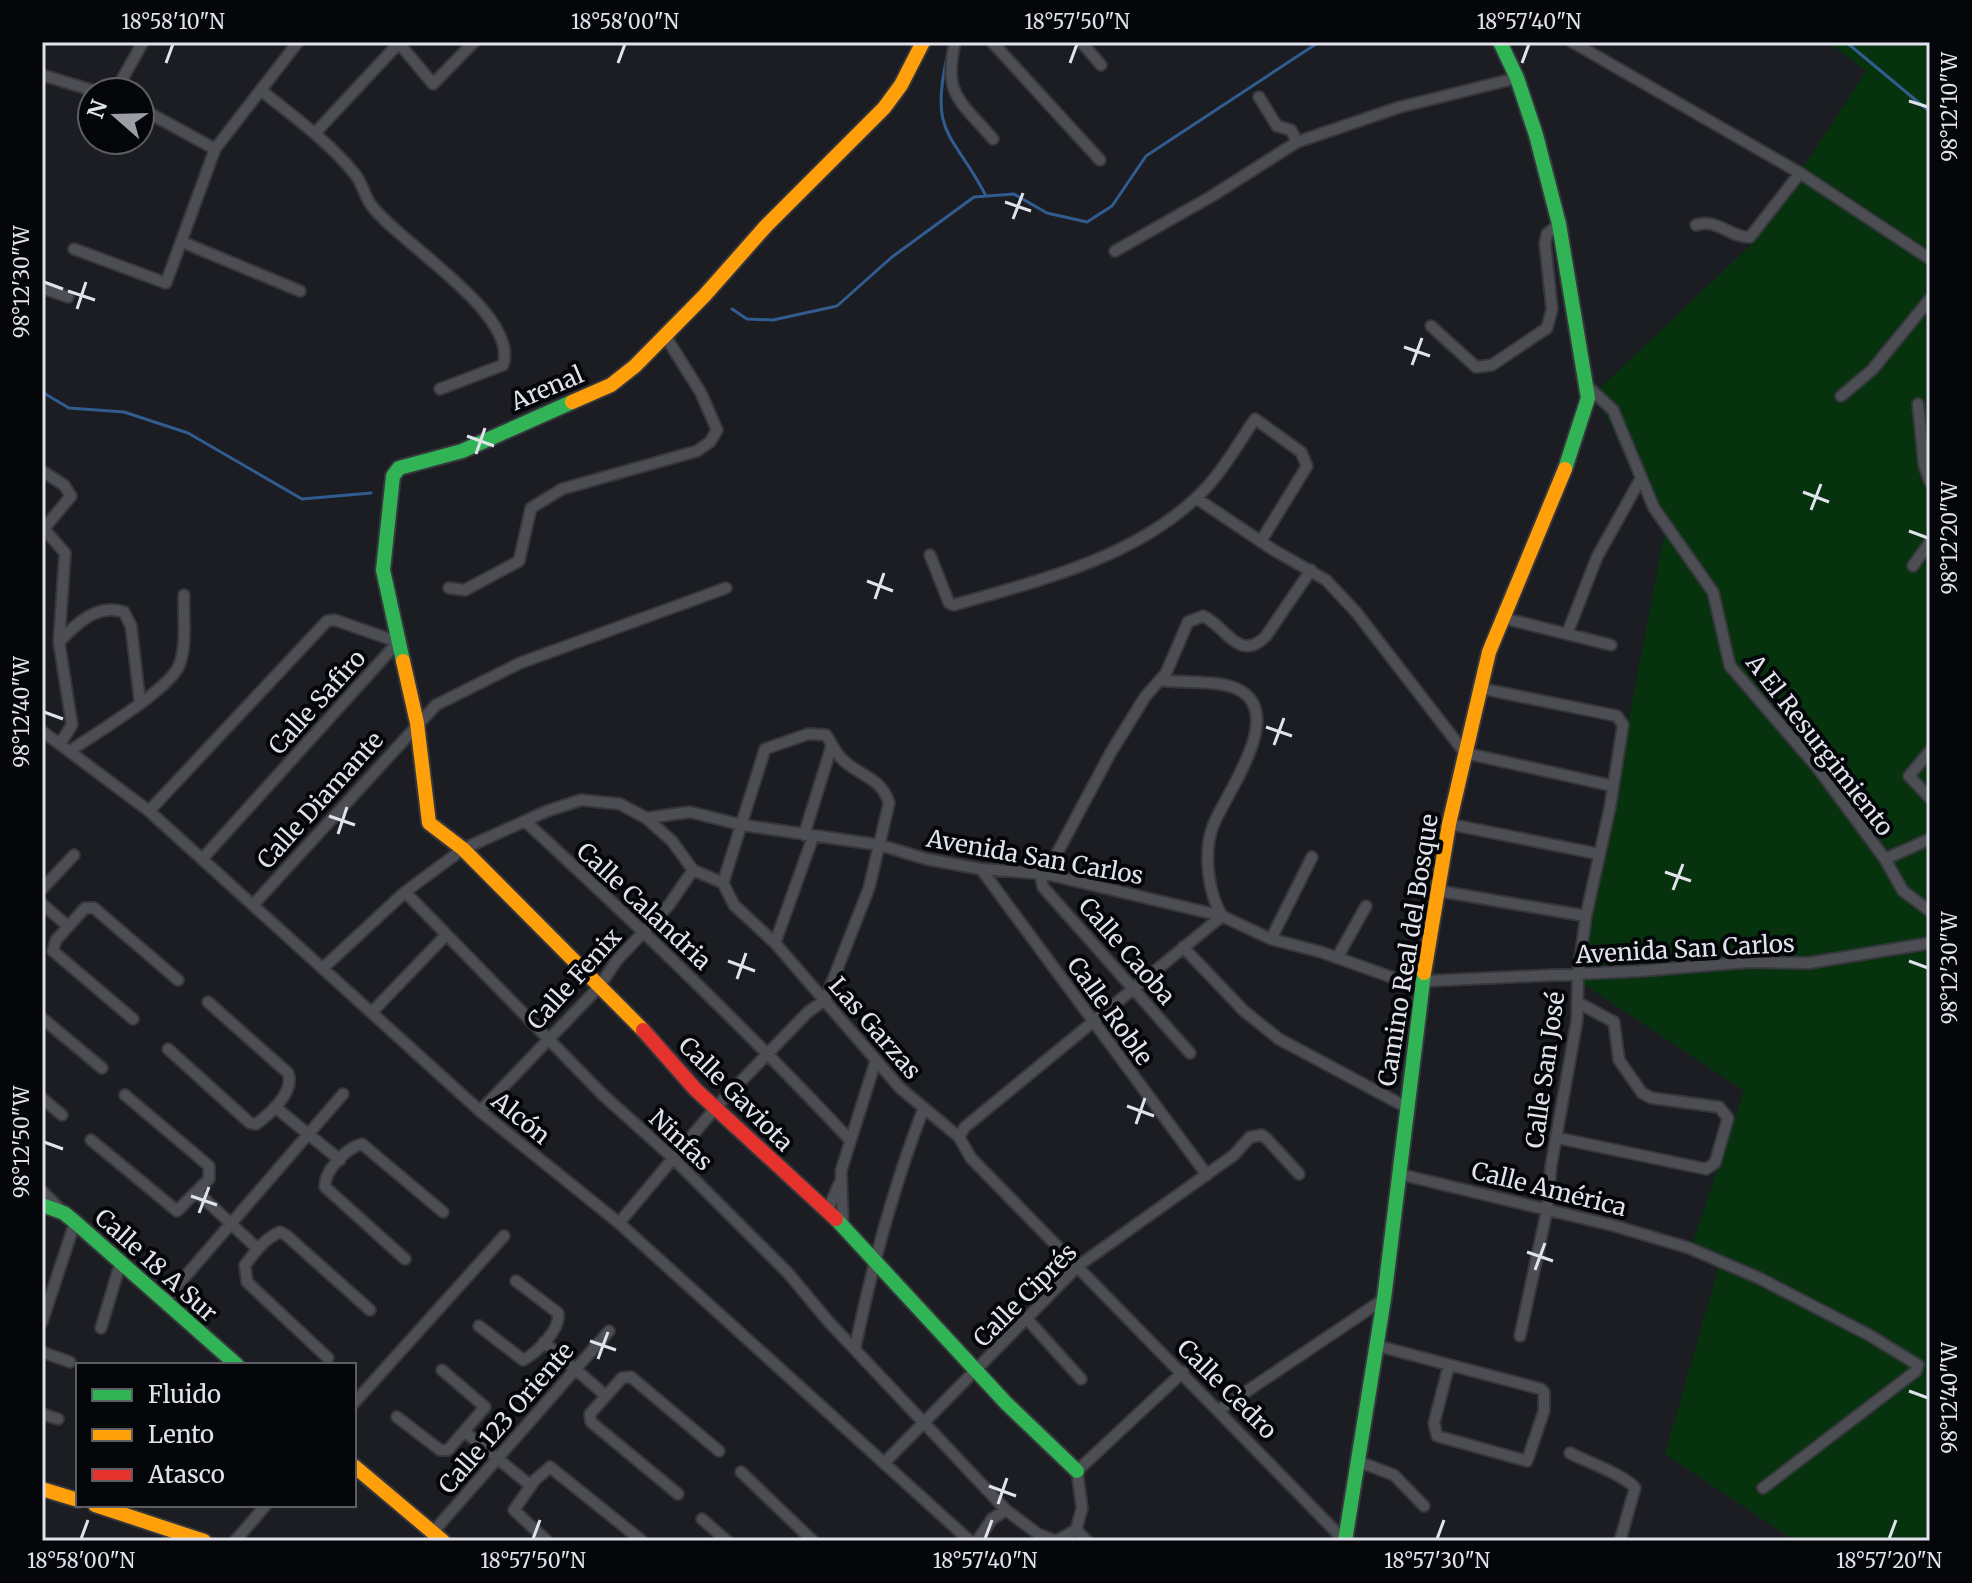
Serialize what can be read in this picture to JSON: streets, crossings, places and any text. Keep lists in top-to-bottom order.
{
  "streets": {
    "street": [
      "Arenal",
      "Calle Safiro",
      "A El Resurgimiento",
      "Calle Diamante",
      "Avenida San Carlos",
      "Calle Calandria",
      "Camino Real del Bosque",
      "Calle Caoba",
      "Calle Fenix",
      "Calle Roble",
      "Las Garzas",
      "Calle San José",
      "Calle Gaviota",
      "Alcón",
      "Ninfas",
      "Calle América",
      "Calle 18 A Sur",
      "Calle Ciprés",
      "Calle Cedro",
      "Calle 123 Oriente"
    ]
  },
  "crossings": [
    ["Arenal", "Calle Safiro"],
    ["Arenal", "Calle Diamante"],
    ["Arenal", "Calle Gaviota"],
    ["Calle Safiro", "Alcón"],
    ["A El Resurgimiento", "Camino Real del Bosque"],
    ["Calle Diamante", "Alcón"],
    ["Avenida San Carlos", "Camino Real del Bosque"],
    ["Avenida San Carlos", "Calle Caoba"],
    ["Avenida San Carlos", "Calle Roble"],
    ["Avenida San Carlos", "Calle San José"],
    ["Calle Calandria", "Calle Fenix"],
    ["Camino Real del Bosque", "Calle San José"],
    ["Camino Real del Bosque", "Calle América"],
    ["Camino Real del Bosque", "Calle Cedro"],
    ["Calle Fenix", "Calle Gaviota"],
    ["Calle Fenix", "Alcón"],
    ["Calle Fenix", "Ninfas"],
    ["Calle Roble", "Calle Ciprés"],
    ["Las Garzas", "Calle Ciprés"],
    ["Las Garzas", "Calle Cedro"],
    ["Calle San José", "Calle América"],
    ["Calle Gaviota", "Calle Ciprés"],
    ["Alcón", "Calle Ciprés"],
    ["Ninfas", "Calle Ciprés"],
    ["Calle Ciprés", "Calle Cedro"]
  ],
  "legend": ["Fluido", "Lento", "Atasco"],
  "north": "left",
  "coordinates": [
    "18°58'10\"N",
    "18°58'00\"N",
    "18°57'50\"N",
    "18°57'40\"N",
    "98°12'10\"W",
    "98°12'30\"W",
    "98°12'20\"W",
    "98°12'40\"W",
    "98°12'50\"W",
    "18°57'30\"N",
    "18°57'20\"N"
  ]
}
